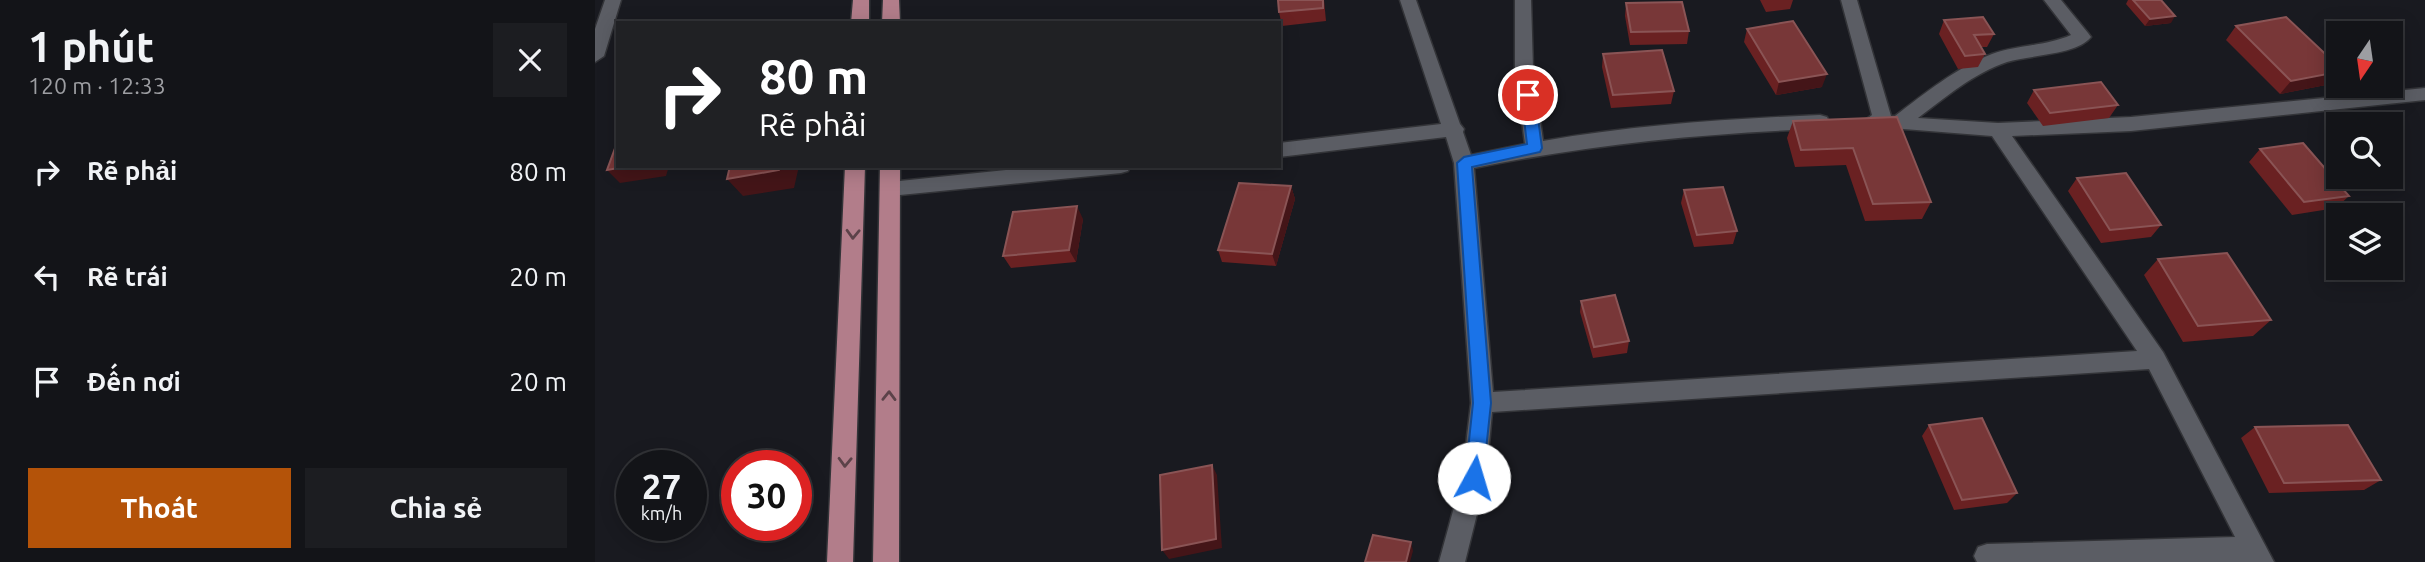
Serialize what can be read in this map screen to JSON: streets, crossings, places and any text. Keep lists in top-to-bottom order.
{
  "north": "bottom",
  "page": {
    "heading": ["1 phút", "120 m · 12:33"],
    "turn": ["80 m", "Rẽ phải"],
    "list": [
      {
        "name": "Rẽ phải",
        "value": "80 m"
      },
      {
        "name": "Rẽ trái",
        "value": "20 m"
      },
      {
        "name": "Đến nơi",
        "value": "20 m"
      }
    ],
    "speed": "27 km/h",
    "limit": "30",
    "buttons": ["Thoát", "Chia sẻ"]
  }
}
